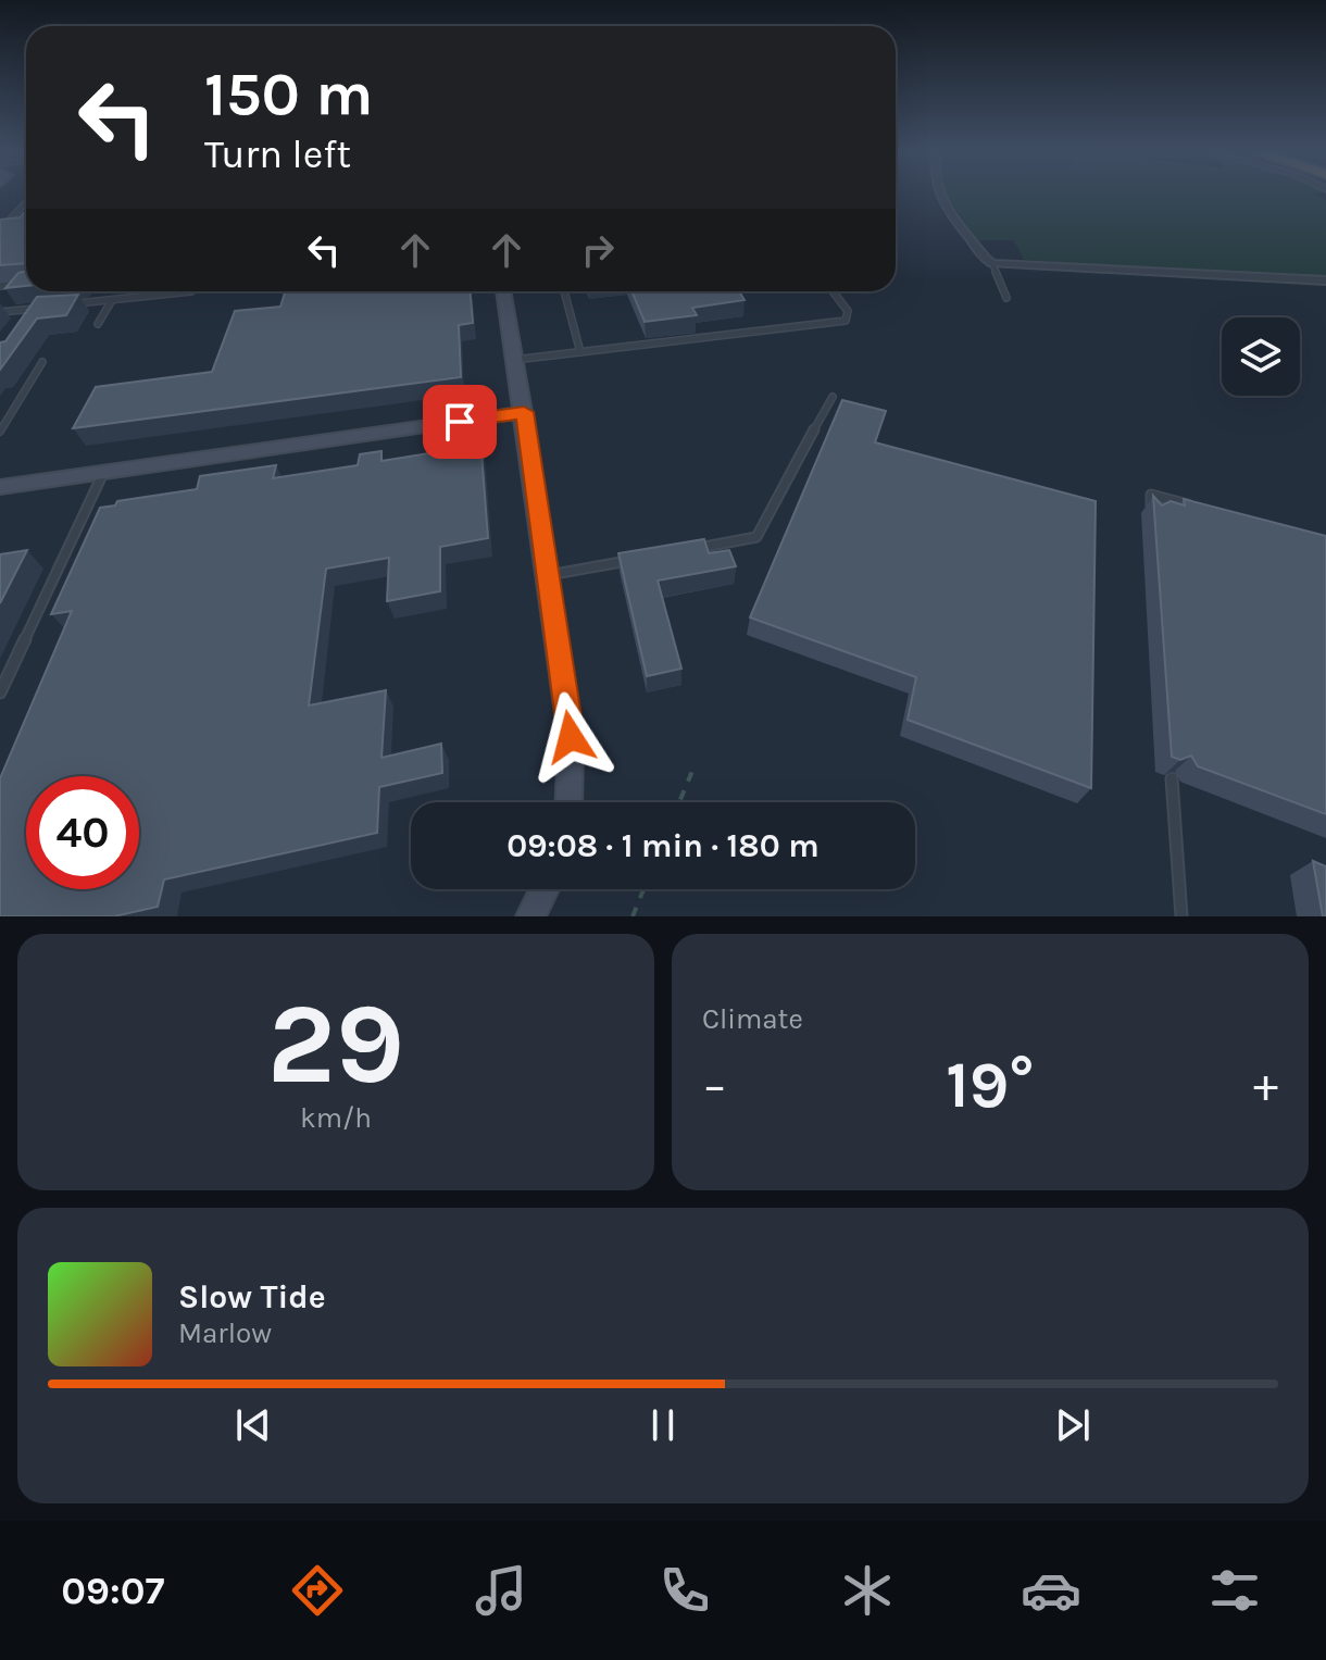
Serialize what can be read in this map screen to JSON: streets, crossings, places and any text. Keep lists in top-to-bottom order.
{
  "page": {
    "turn": ["150 m", "Turn left"],
    "limit": "40",
    "trip": "09:08 · 1 min · 180 m",
    "tile": [
      ["29", "km/h"],
      "Climate"
    ],
    "heat": ["−", "19°", "+"],
    "song": ["Slow Tide", "Marlow"],
    "tabs": "09:07"
  }
}
